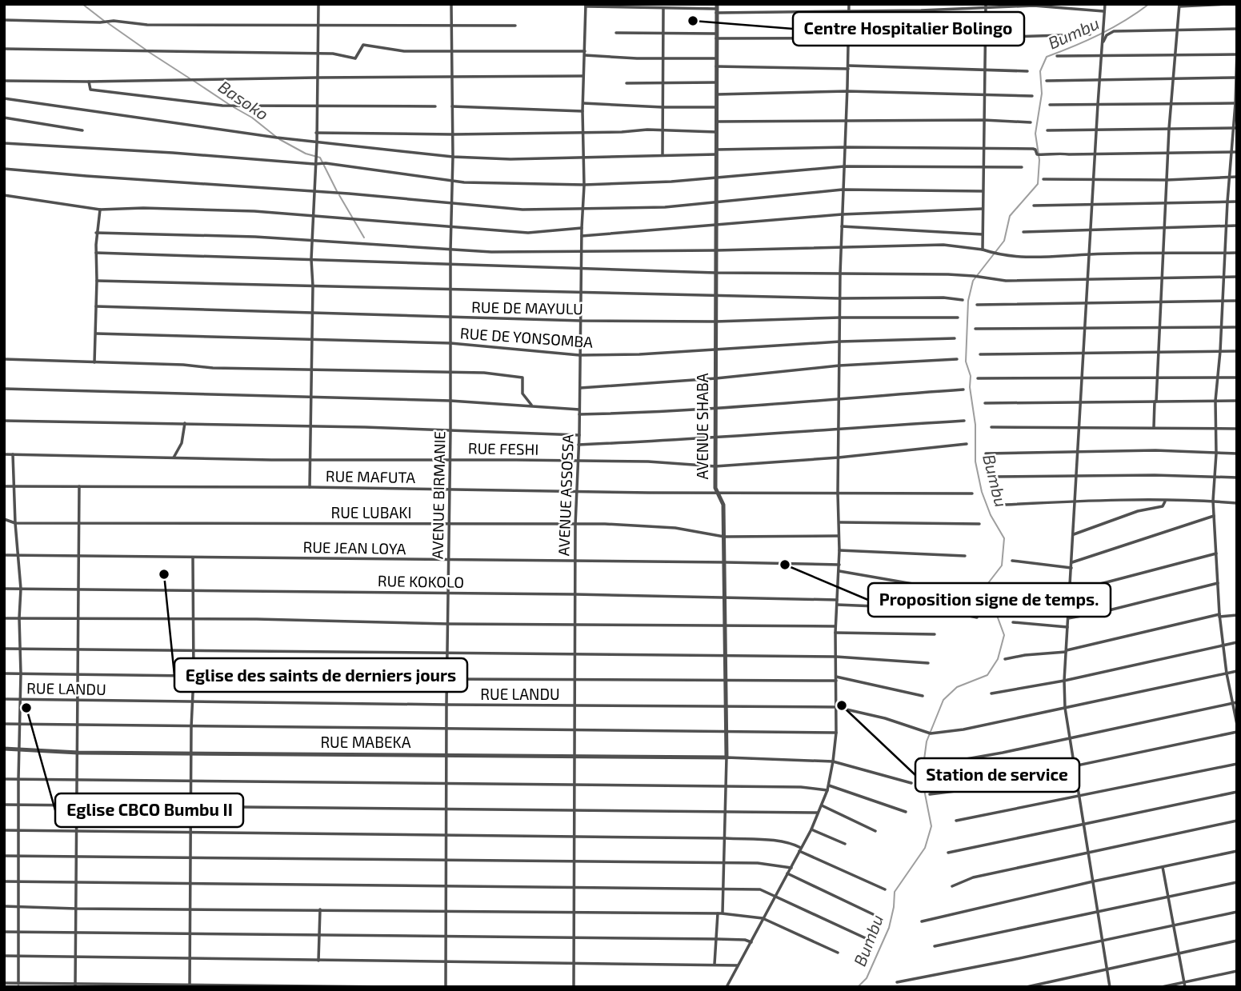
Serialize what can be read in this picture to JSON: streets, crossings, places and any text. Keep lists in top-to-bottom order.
{
  "streets": {
    "street": [
      "RUE DE MAYULU",
      "RUE DE YONSOMBA",
      "AVENUE SHABA",
      "RUE FESHI",
      "RUE MAFUTA",
      "AVENUE BIRMANIE",
      "AVENUE ASSOSSA",
      "RUE LUBAKI",
      "RUE JEAN LOYA",
      "RUE KOKOLO",
      "RUE LANDU",
      "RUE MABEKA"
    ]
  },
  "crossings": [
    ["RUE DE MAYULU", "AVENUE SHABA"],
    ["RUE DE MAYULU", "AVENUE BIRMANIE"],
    ["RUE DE MAYULU", "AVENUE ASSOSSA"],
    ["RUE DE YONSOMBA", "AVENUE SHABA"],
    ["RUE DE YONSOMBA", "AVENUE BIRMANIE"],
    ["RUE DE YONSOMBA", "AVENUE ASSOSSA"],
    ["AVENUE SHABA", "RUE FESHI"],
    ["AVENUE SHABA", "RUE MAFUTA"],
    ["AVENUE SHABA", "RUE LUBAKI"],
    ["AVENUE SHABA", "RUE JEAN LOYA"],
    ["AVENUE SHABA", "RUE KOKOLO"],
    ["AVENUE SHABA", "RUE LANDU"],
    ["AVENUE SHABA", "RUE MABEKA"],
    ["RUE FESHI", "AVENUE BIRMANIE"],
    ["RUE FESHI", "AVENUE ASSOSSA"],
    ["RUE MAFUTA", "AVENUE BIRMANIE"],
    ["RUE MAFUTA", "AVENUE ASSOSSA"],
    ["AVENUE BIRMANIE", "RUE LUBAKI"],
    ["AVENUE BIRMANIE", "RUE JEAN LOYA"],
    ["AVENUE BIRMANIE", "RUE KOKOLO"],
    ["AVENUE BIRMANIE", "RUE LANDU"],
    ["AVENUE BIRMANIE", "RUE MABEKA"],
    ["AVENUE ASSOSSA", "RUE LUBAKI"],
    ["AVENUE ASSOSSA", "RUE JEAN LOYA"],
    ["AVENUE ASSOSSA", "RUE KOKOLO"],
    ["AVENUE ASSOSSA", "RUE LANDU"],
    ["AVENUE ASSOSSA", "RUE MABEKA"]
  ],
  "water": ["Bumbu", "Basoko"],
  "places": [
    "Centre Hospitalier Bolingo",
    "Proposition signe de temps.",
    "Eglise des saints de derniers jours",
    "Station de service",
    "Eglise CBCO Bumbu II"
  ]
}
